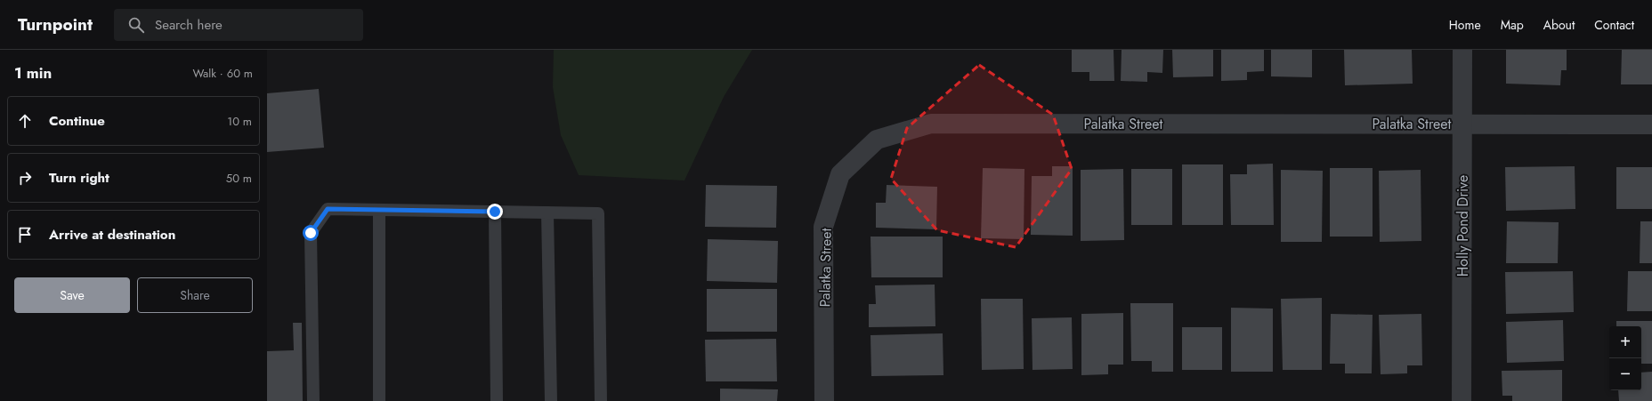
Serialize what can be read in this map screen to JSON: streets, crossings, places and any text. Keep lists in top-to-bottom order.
{
  "streets": {
    "street": ["Palatka Street", "Holly Pond Drive"]
  },
  "crossings": [
    ["Palatka Street", "Holly Pond Drive"]
  ],
  "page": {
    "header": "Turnpoint",
    "search": "Search here",
    "nav": [
      "Home",
      "Map",
      "About",
      "Contact"
    ],
    "heading": ["1 min", "Walk · 60 m"],
    "list": [
      ["Continue", "10 m"],
      ["Turn right", "50 m"],
      "Arrive at destination"
    ],
    "buttons": ["Save", "Share"],
    "map_buttons": ["+", "−"]
  }
}
